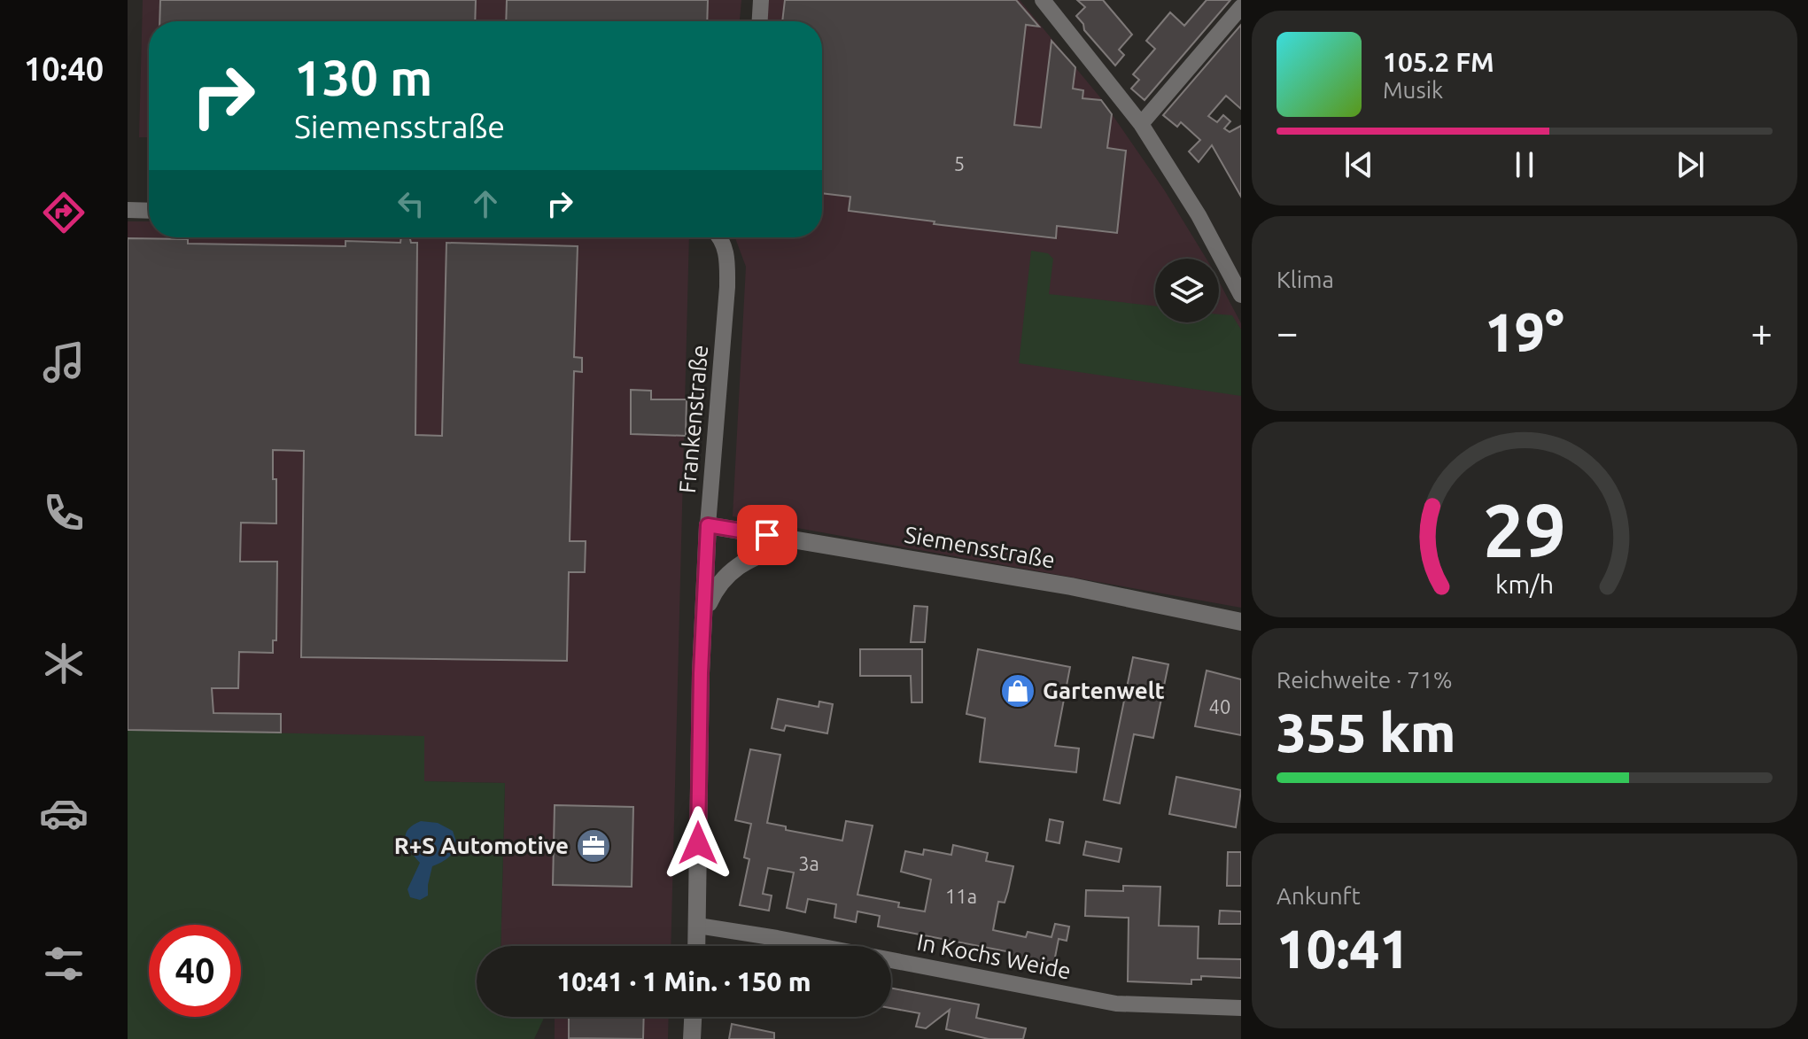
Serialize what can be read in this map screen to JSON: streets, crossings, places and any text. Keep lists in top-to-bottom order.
{
  "streets": {
    "street": ["Frankenstraße", "Siemensstraße", "In Kochs Weide"]
  },
  "crossings": [
    ["Frankenstraße", "Siemensstraße"],
    ["Frankenstraße", "In Kochs Weide"]
  ],
  "places": {
    "shop": ["Gartenwelt"],
    "office": ["R+S Automotive"]
  },
  "house_numbers": [
    "5",
    "40",
    "3a",
    "11a"
  ],
  "page": {
    "tabs": "10:40",
    "turn": ["130 m", "Siemensstraße"],
    "song": ["105.2 FM", "Musik"],
    "tile": [
      "Klima",
      ["Reichweite · 71%", "355 km"],
      ["Ankunft", "10:41"]
    ],
    "heat": ["−", "19°", "+"],
    "limit": "40",
    "trip": "10:41 · 1 Min. · 150 m",
    "gauge": ["29", "km/h"]
  }
}
